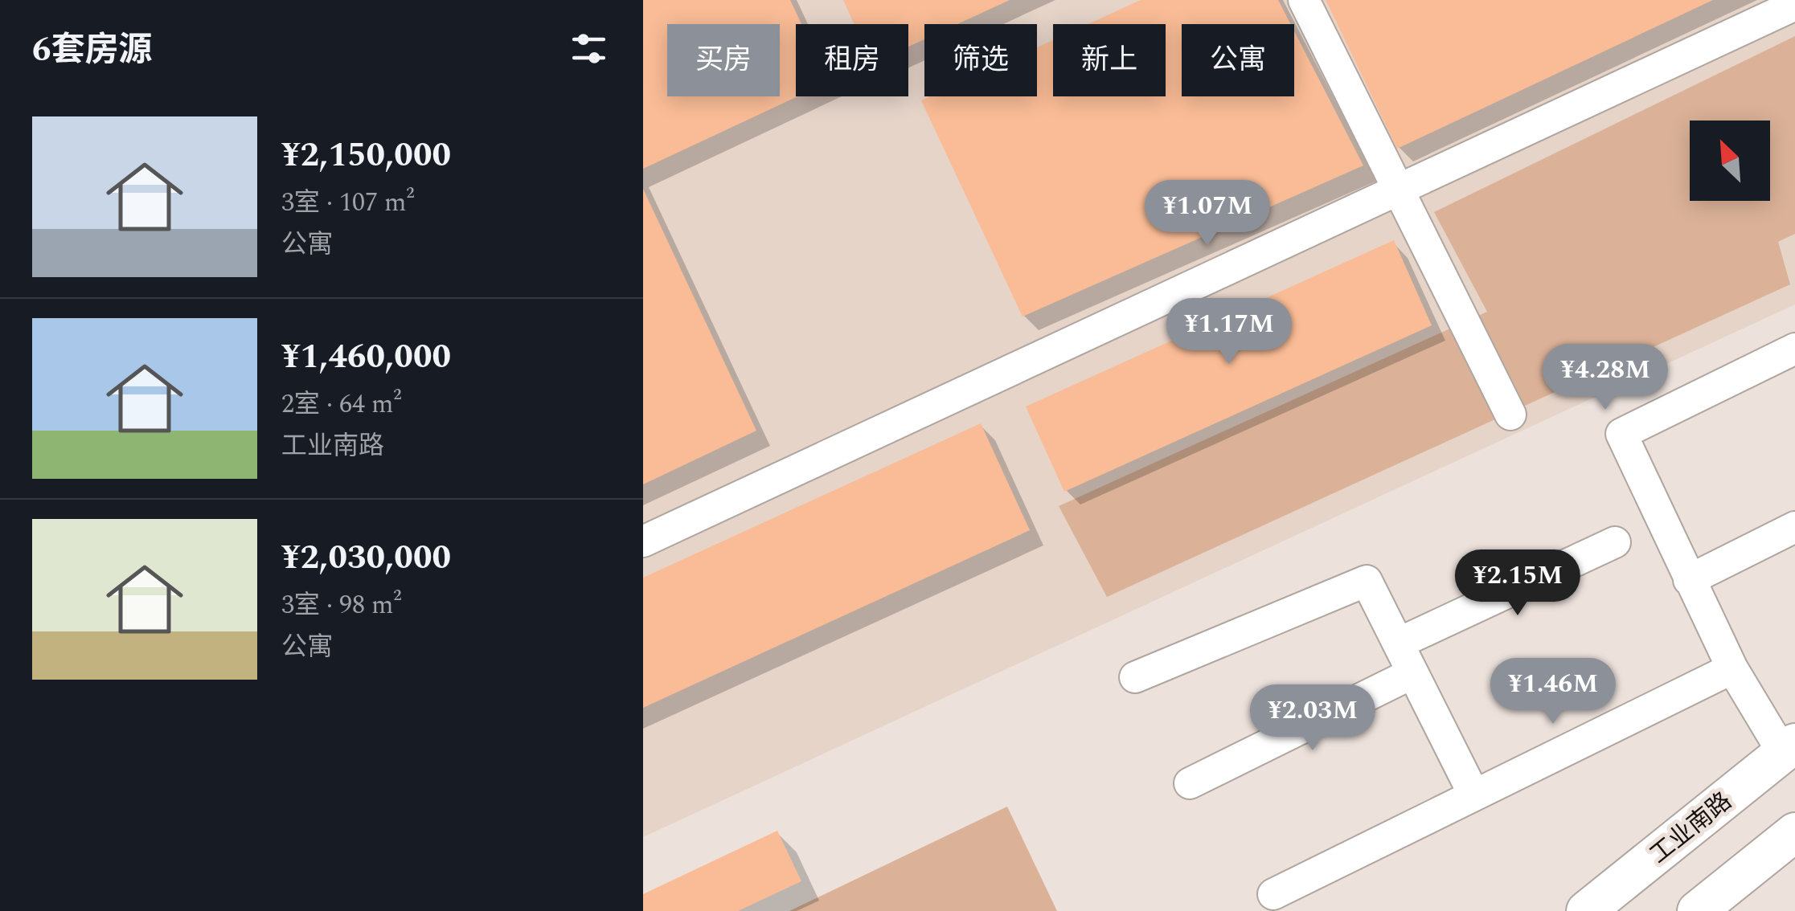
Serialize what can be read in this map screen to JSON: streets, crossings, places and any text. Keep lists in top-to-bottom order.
{
  "streets": {
    "main road": ["工业南路"]
  },
  "north": "top left",
  "page": {
    "heading": "6套房源",
    "chip": [
      "买房",
      "租房",
      "筛选",
      "新上",
      "公寓"
    ],
    "list": [
      {
        "name": "¥2,150,000",
        "note": "3室 · 107 m² · 公寓"
      },
      {
        "name": "¥1,460,000",
        "note": "2室 · 64 m² · 工业南路"
      },
      {
        "name": "¥2,030,000",
        "note": "3室 · 98 m² · 公寓"
      }
    ],
    "price": [
      "¥1.07M",
      "¥1.17M",
      "¥4.28M",
      "¥2.15M",
      "¥1.46M",
      "¥2.03M"
    ]
  }
}
